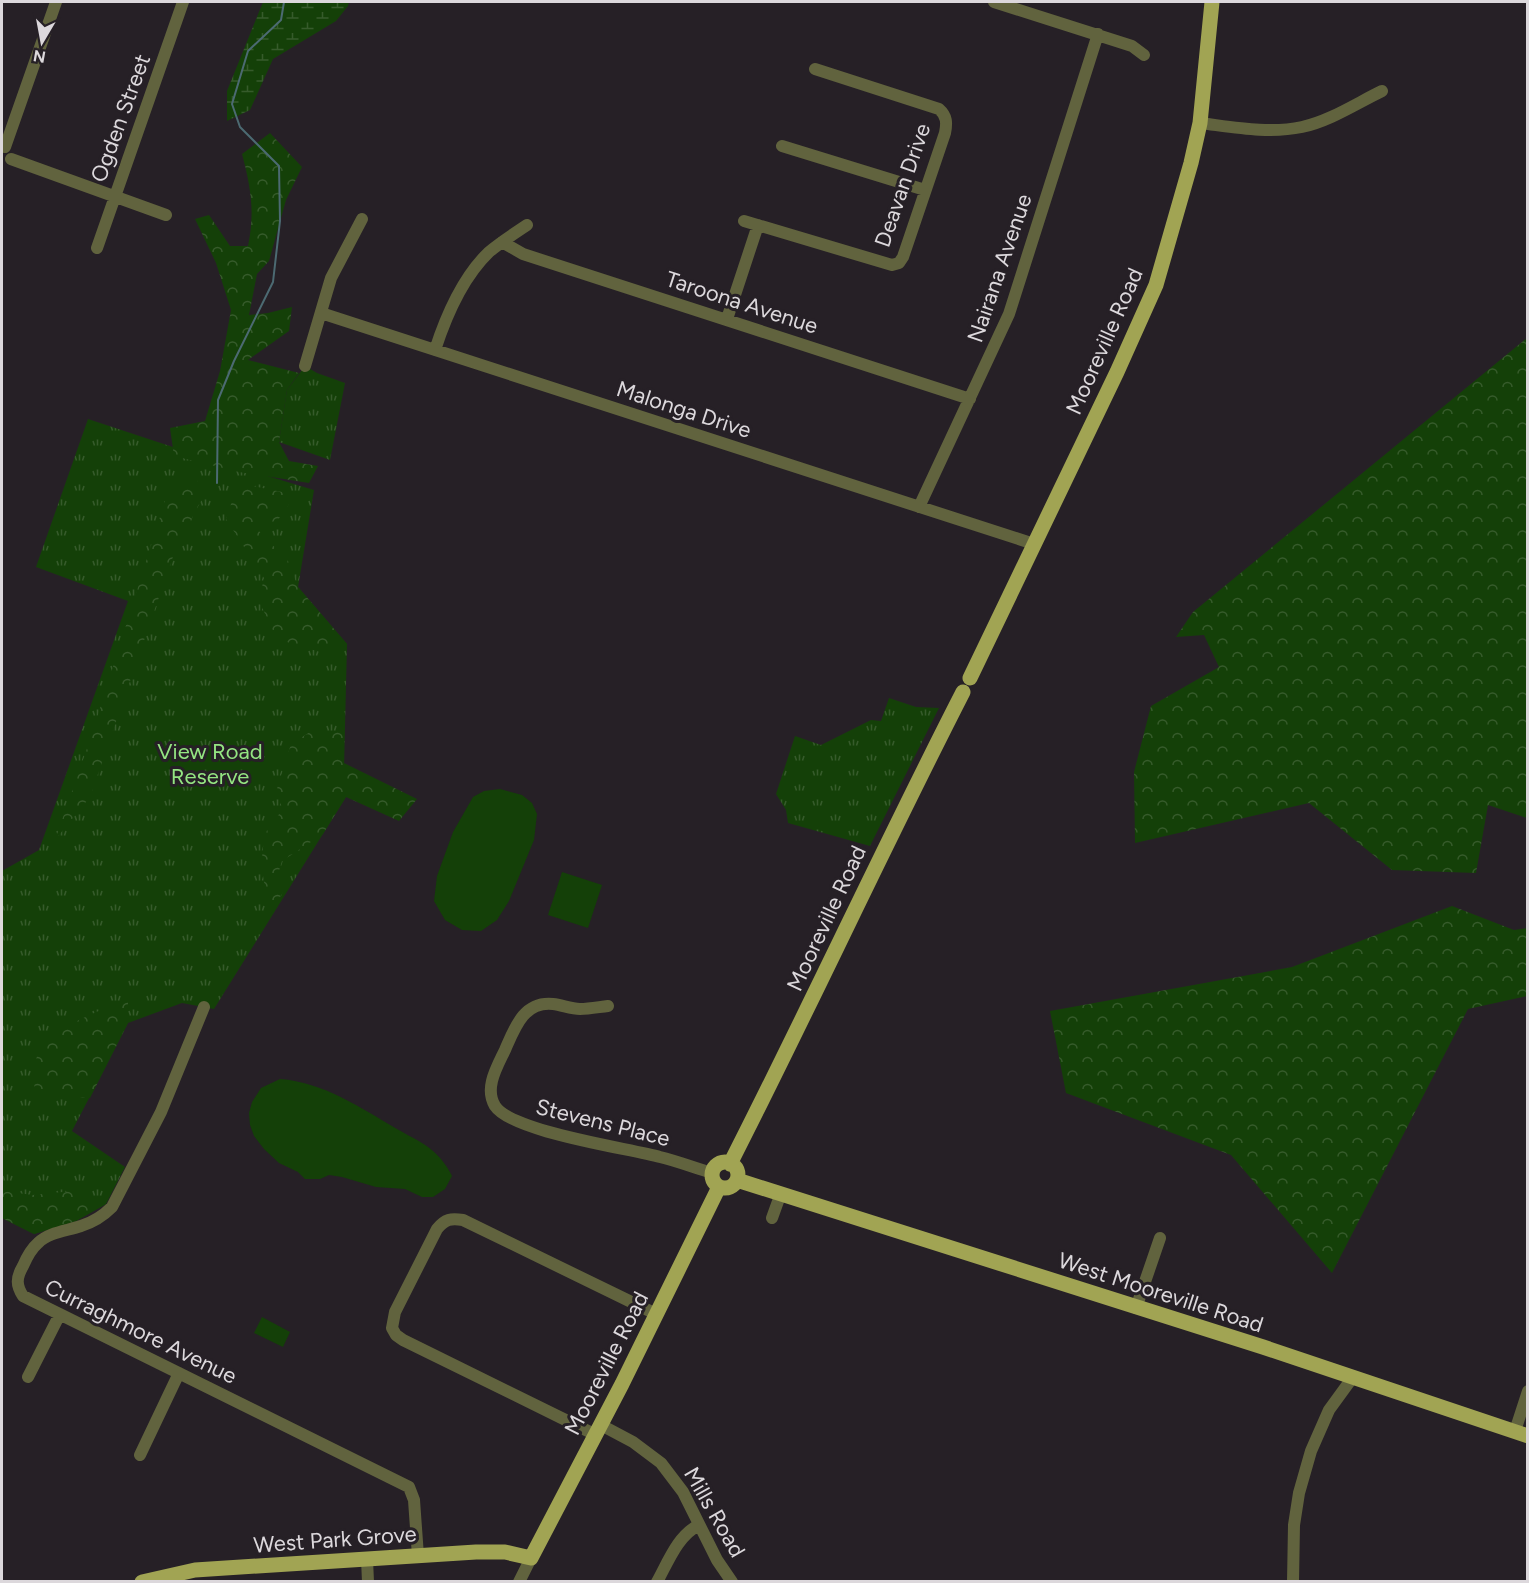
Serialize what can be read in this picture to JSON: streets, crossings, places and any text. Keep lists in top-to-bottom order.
{
  "streets": {
    "main road": ["Mooreville Road", "West Mooreville Road", "West Park Grove"],
    "street": [
      "Ogden Street",
      "Deavan Drive",
      "Nairana Avenue",
      "Taroona Avenue",
      "Malonga Drive",
      "Stevens Place",
      "Curraghmore Avenue",
      "Mills Road"
    ]
  },
  "crossings": [
    ["Nairana Avenue", "Taroona Avenue"],
    ["Nairana Avenue", "Malonga Drive"],
    ["Mooreville Road", "Malonga Drive"],
    ["Mooreville Road", "Stevens Place"],
    ["Mooreville Road", "West Mooreville Road"],
    ["Mooreville Road", "Mills Road"],
    ["Mooreville Road", "West Park Grove"],
    ["Stevens Place", "West Mooreville Road"],
    ["Curraghmore Avenue", "West Park Grove"]
  ],
  "parks": ["View Road Reserve"],
  "north": "bottom"
}
